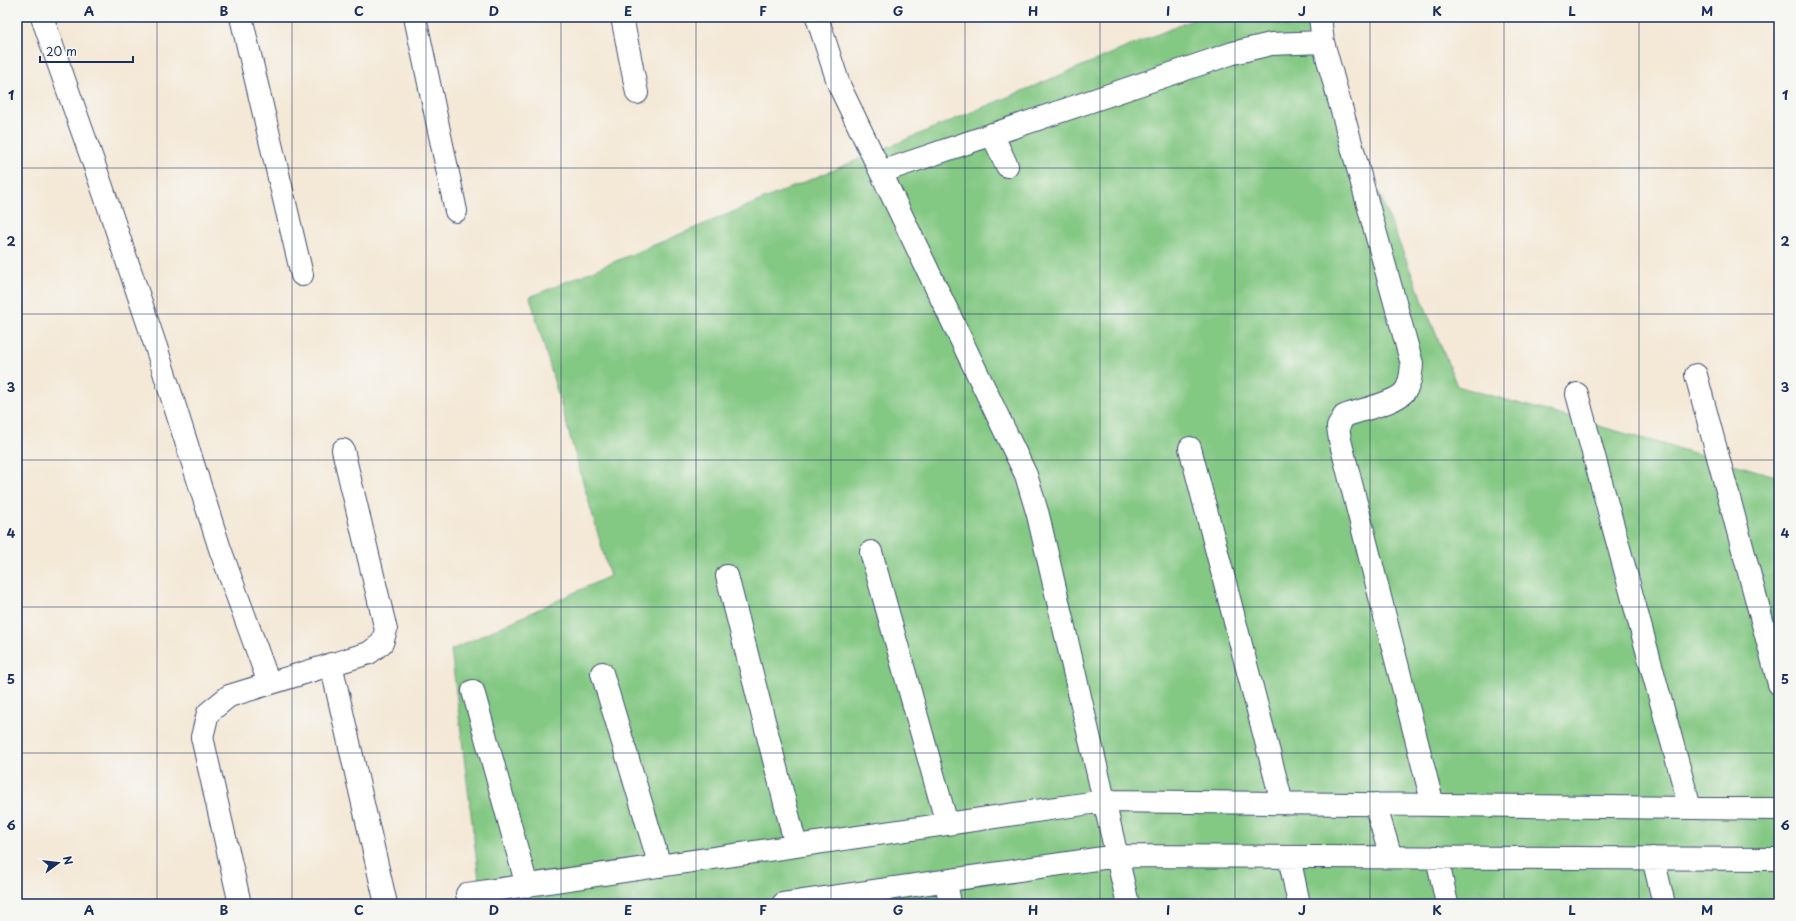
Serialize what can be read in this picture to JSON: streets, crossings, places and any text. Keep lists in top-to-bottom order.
{
  "scale_bar": "20 m",
  "north": "right",
  "grid": {
    "columns": [
      "A",
      "B",
      "C",
      "D",
      "E",
      "F",
      "G",
      "H",
      "I",
      "J",
      "K",
      "L",
      "M"
    ],
    "rows": [
      "1",
      "2",
      "3",
      "4",
      "5",
      "6"
    ]
  }
}
